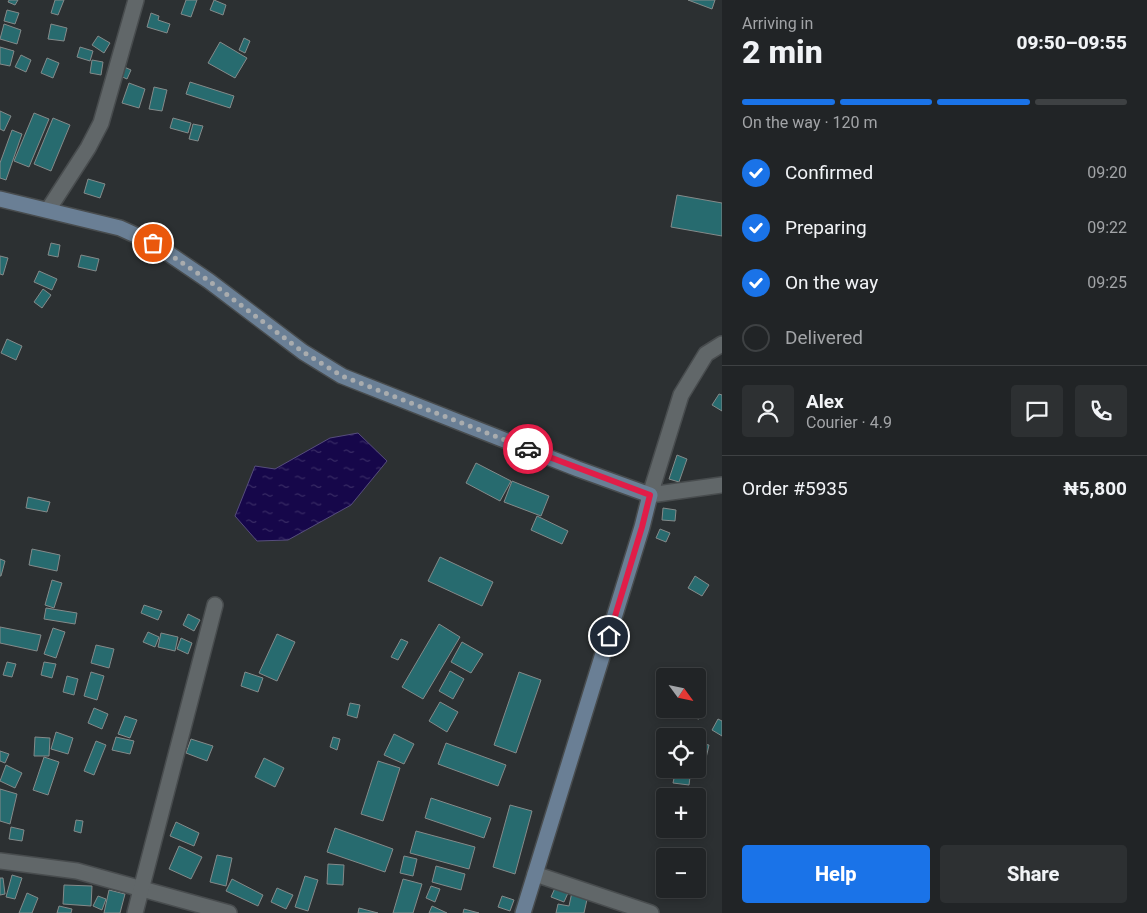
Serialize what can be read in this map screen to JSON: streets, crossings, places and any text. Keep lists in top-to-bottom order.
{
  "north": "bottom right",
  "page": {
    "heading": ["2 min", "Arriving in", "09:50–09:55"],
    "panel": [
      "Alex",
      "Courier · 4.9",
      "Order #5935",
      "₦5,800"
    ],
    "bar": "On the way · 120 m",
    "list": [
      ["Confirmed", "09:20"],
      ["Preparing", "09:22"],
      ["On the way", "09:25"],
      "Delivered"
    ],
    "map_buttons": ["+", "−"],
    "buttons": ["Help", "Share"]
  }
}
